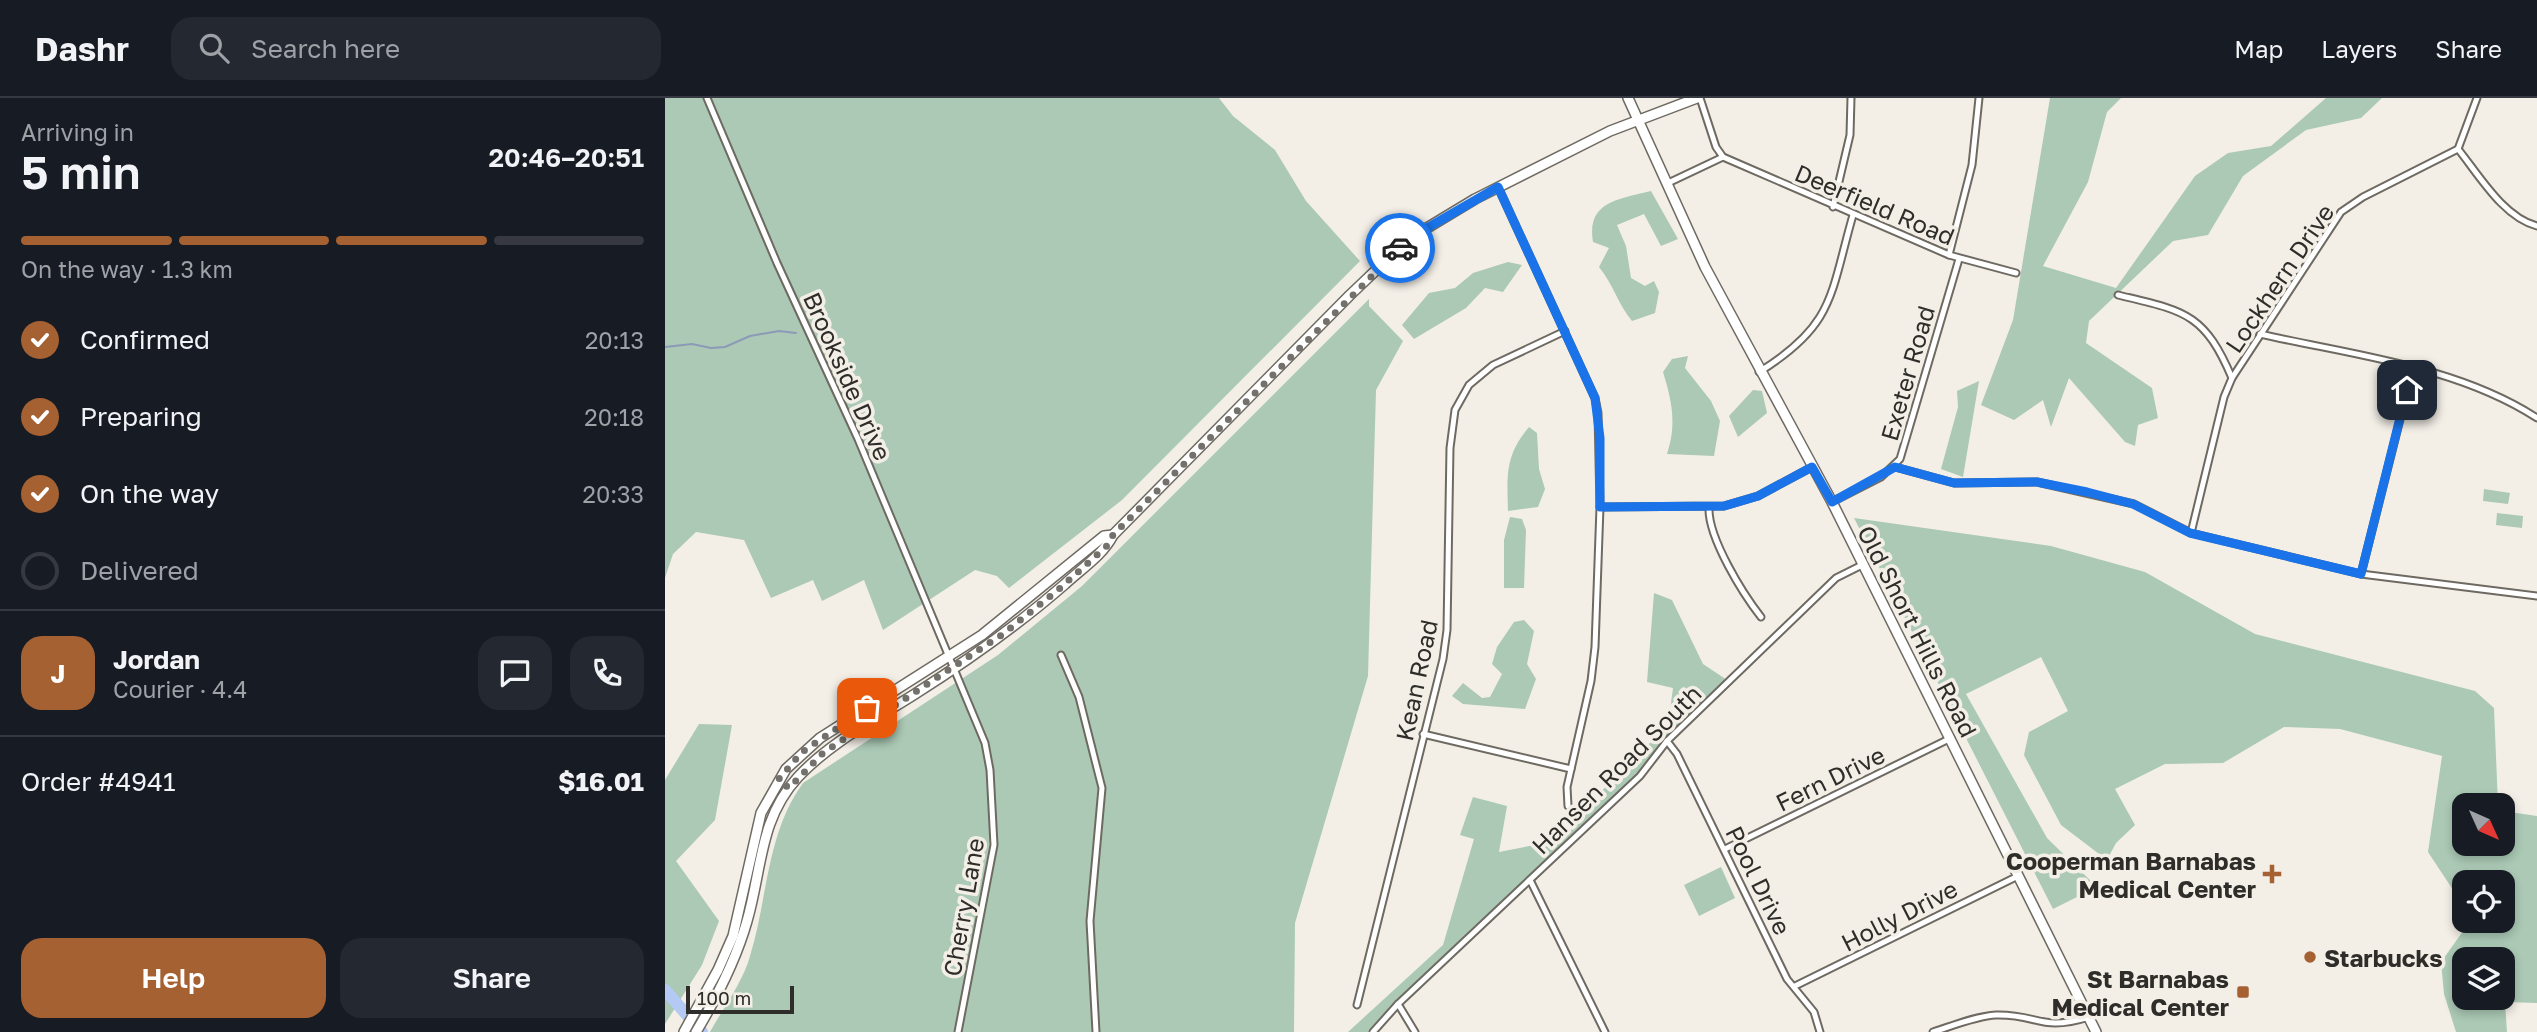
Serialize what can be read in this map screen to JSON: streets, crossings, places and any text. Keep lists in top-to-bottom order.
{
  "streets": {
    "main road": ["Old Short Hills Road"],
    "street": [
      "Deerfield Road",
      "Lockhern Drive",
      "Exeter Road",
      "Brookside Drive",
      "Kean Road",
      "Hansen Road South",
      "Fern Drive",
      "Pool Drive",
      "Cherry Lane",
      "Holly Drive"
    ]
  },
  "crossings": [
    ["Deerfield Road", "Exeter Road"],
    ["Exeter Road", "Old Short Hills Road"],
    ["Brookside Drive", "Cherry Lane"],
    ["Old Short Hills Road", "Hansen Road South"],
    ["Old Short Hills Road", "Fern Drive"],
    ["Old Short Hills Road", "Holly Drive"],
    ["Hansen Road South", "Pool Drive"],
    ["Fern Drive", "Pool Drive"],
    ["Pool Drive", "Holly Drive"]
  ],
  "places": {
    "health": ["Cooperman Barnabas Medical Center"],
    "other": ["Starbucks"],
    "transit": ["St Barnabas Medical Center"]
  },
  "scale_bar": "100 m",
  "north": "bottom right",
  "page": {
    "header": "Dashr",
    "search": "Search here",
    "nav": ["Map", "Layers", "Share"],
    "heading": ["5 min", "Arriving in", "20:46–20:51"],
    "panel": [
      "Jordan",
      "Courier · 4.4",
      "Order #4941",
      "$16.01"
    ],
    "bar": "On the way · 1.3 km",
    "list": [
      ["Confirmed", "20:13"],
      ["Preparing", "20:18"],
      ["On the way", "20:33"],
      "Delivered"
    ],
    "round": "J",
    "buttons": ["Help", "Share"],
    "scale": "100 m"
  }
}
